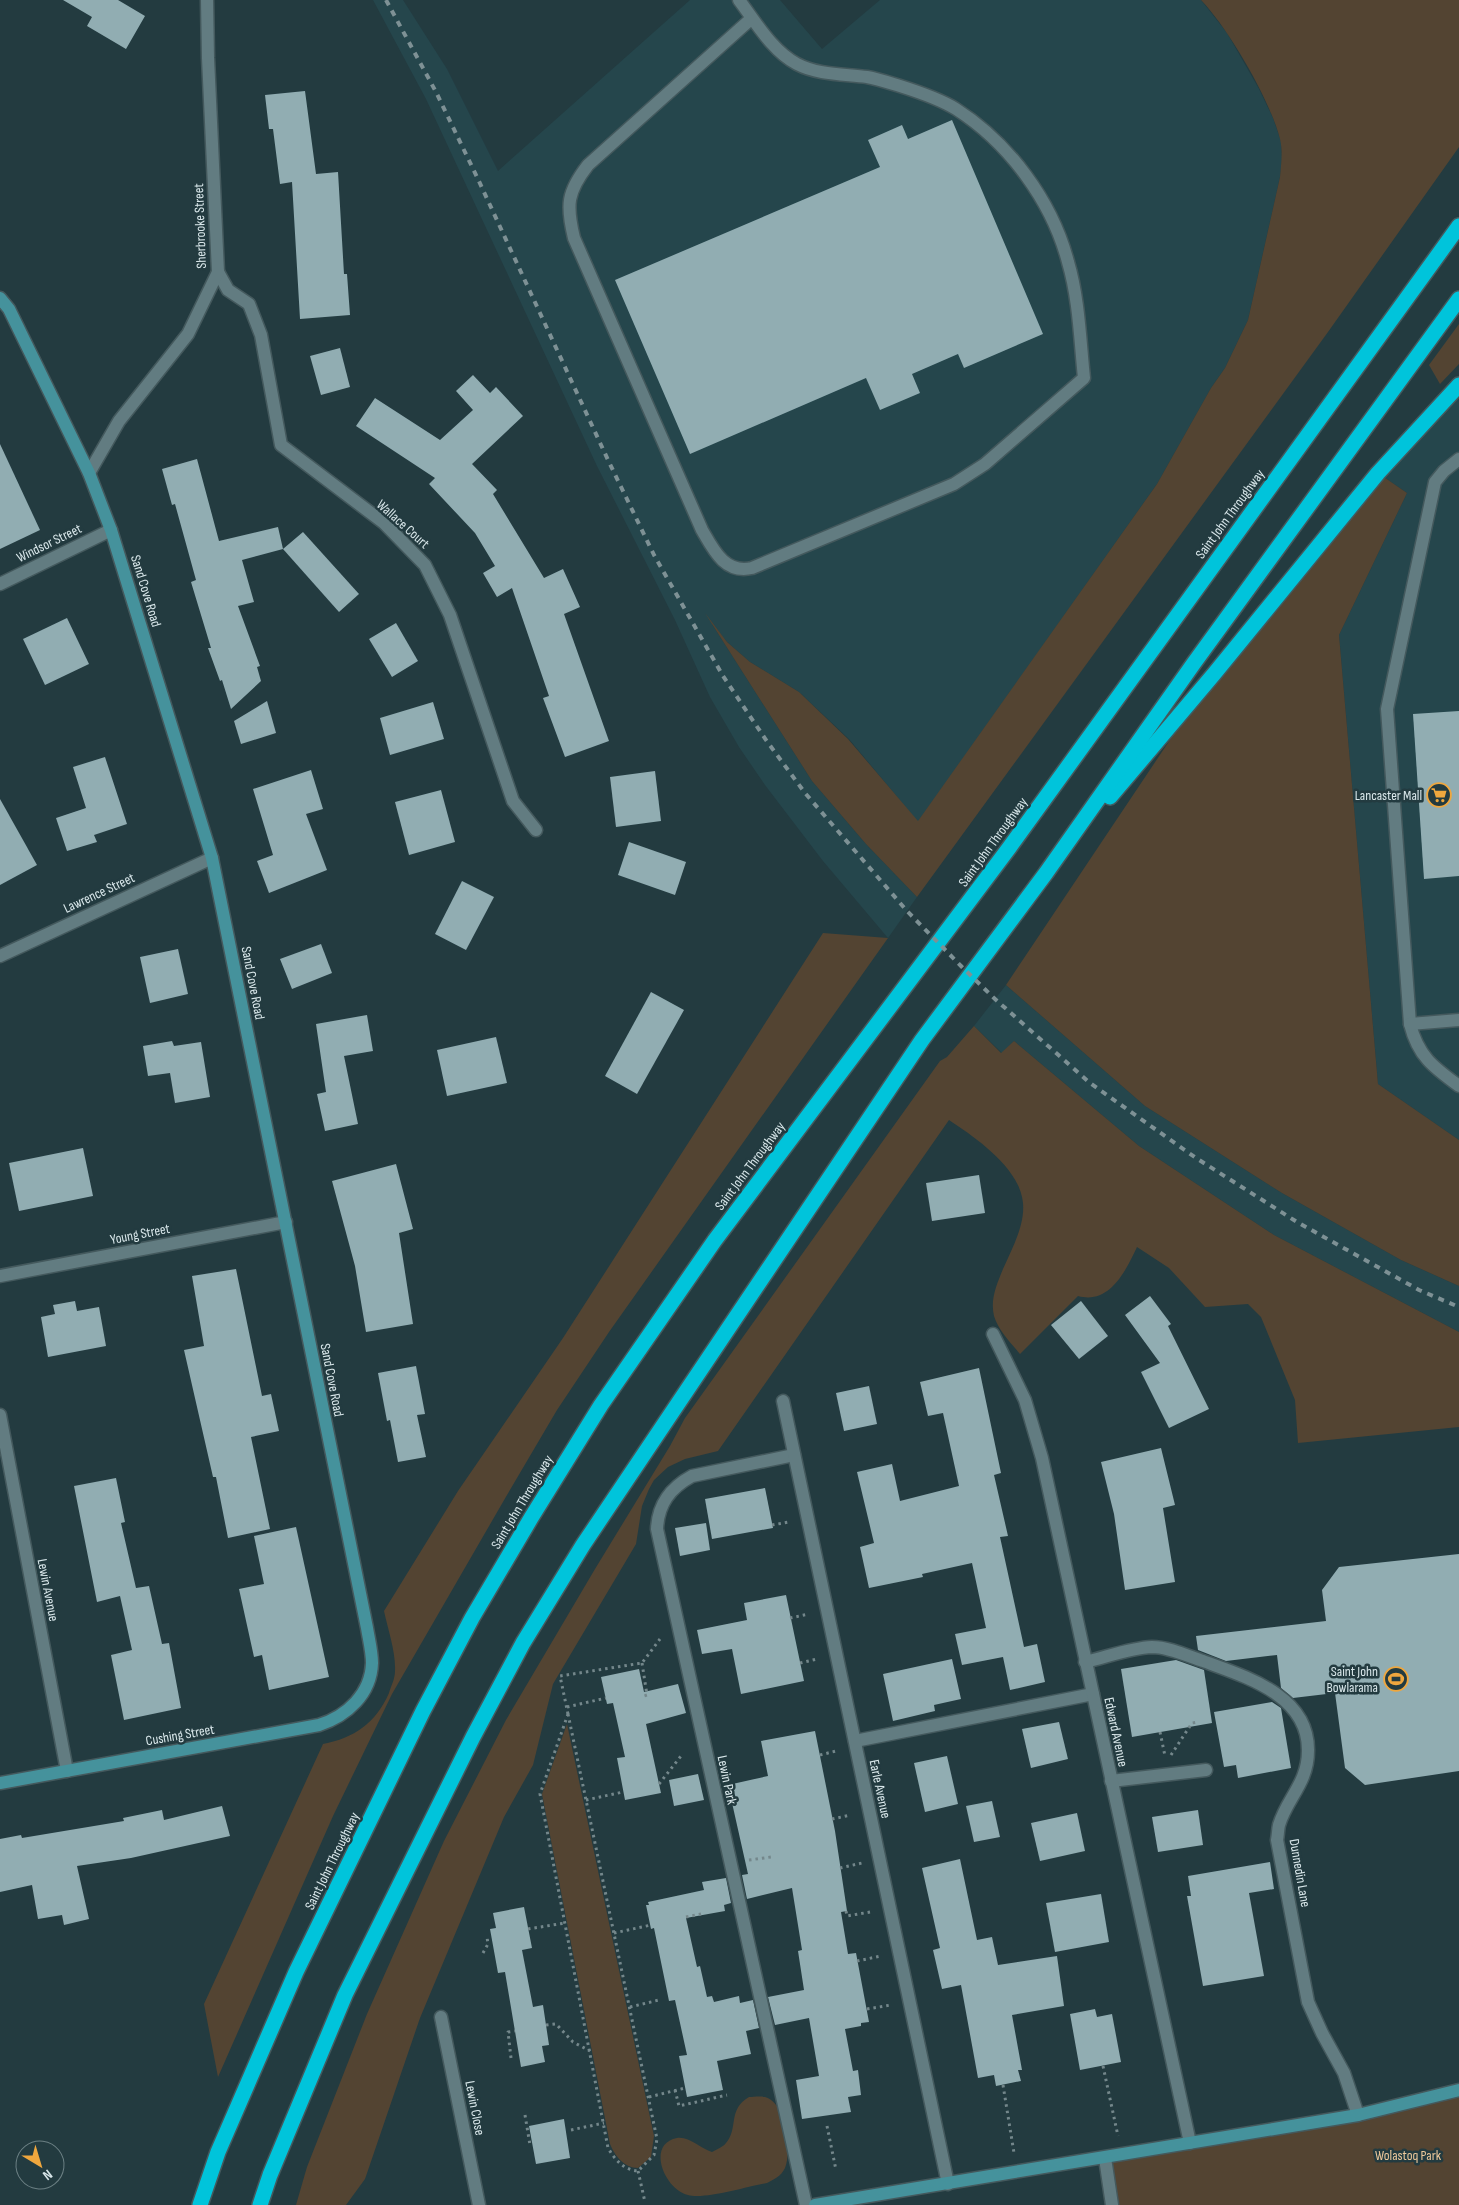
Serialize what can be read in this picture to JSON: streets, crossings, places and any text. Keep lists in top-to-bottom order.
{
  "streets": {
    "highway": ["Saint John Throughway"],
    "street": [
      "Sherbrooke Street",
      "Wallace Court",
      "Windsor Street",
      "Sand Cove Road",
      "Lawrence Street",
      "Young Street",
      "Lewin Avenue",
      "Edward Avenue",
      "Cushing Street",
      "Lewin Park",
      "Earle Avenue",
      "Dunnedin Lane",
      "Lewin Close"
    ]
  },
  "crossings": [
    ["Sherbrooke Street", "Wallace Court"],
    ["Sherbrooke Street", "Sand Cove Road"],
    ["Windsor Street", "Sand Cove Road"],
    ["Sand Cove Road", "Lawrence Street"],
    ["Sand Cove Road", "Young Street"],
    ["Sand Cove Road", "Cushing Street"],
    ["Lewin Avenue", "Cushing Street"],
    ["Edward Avenue", "Dunnedin Lane"],
    ["Lewin Park", "Earle Avenue"]
  ],
  "parks": ["Wolastoq Park"],
  "places": {
    "supermarket": ["Lancaster Mall"],
    "sports": ["Saint John Bowlarama"]
  },
  "north": "bottom right"
}
